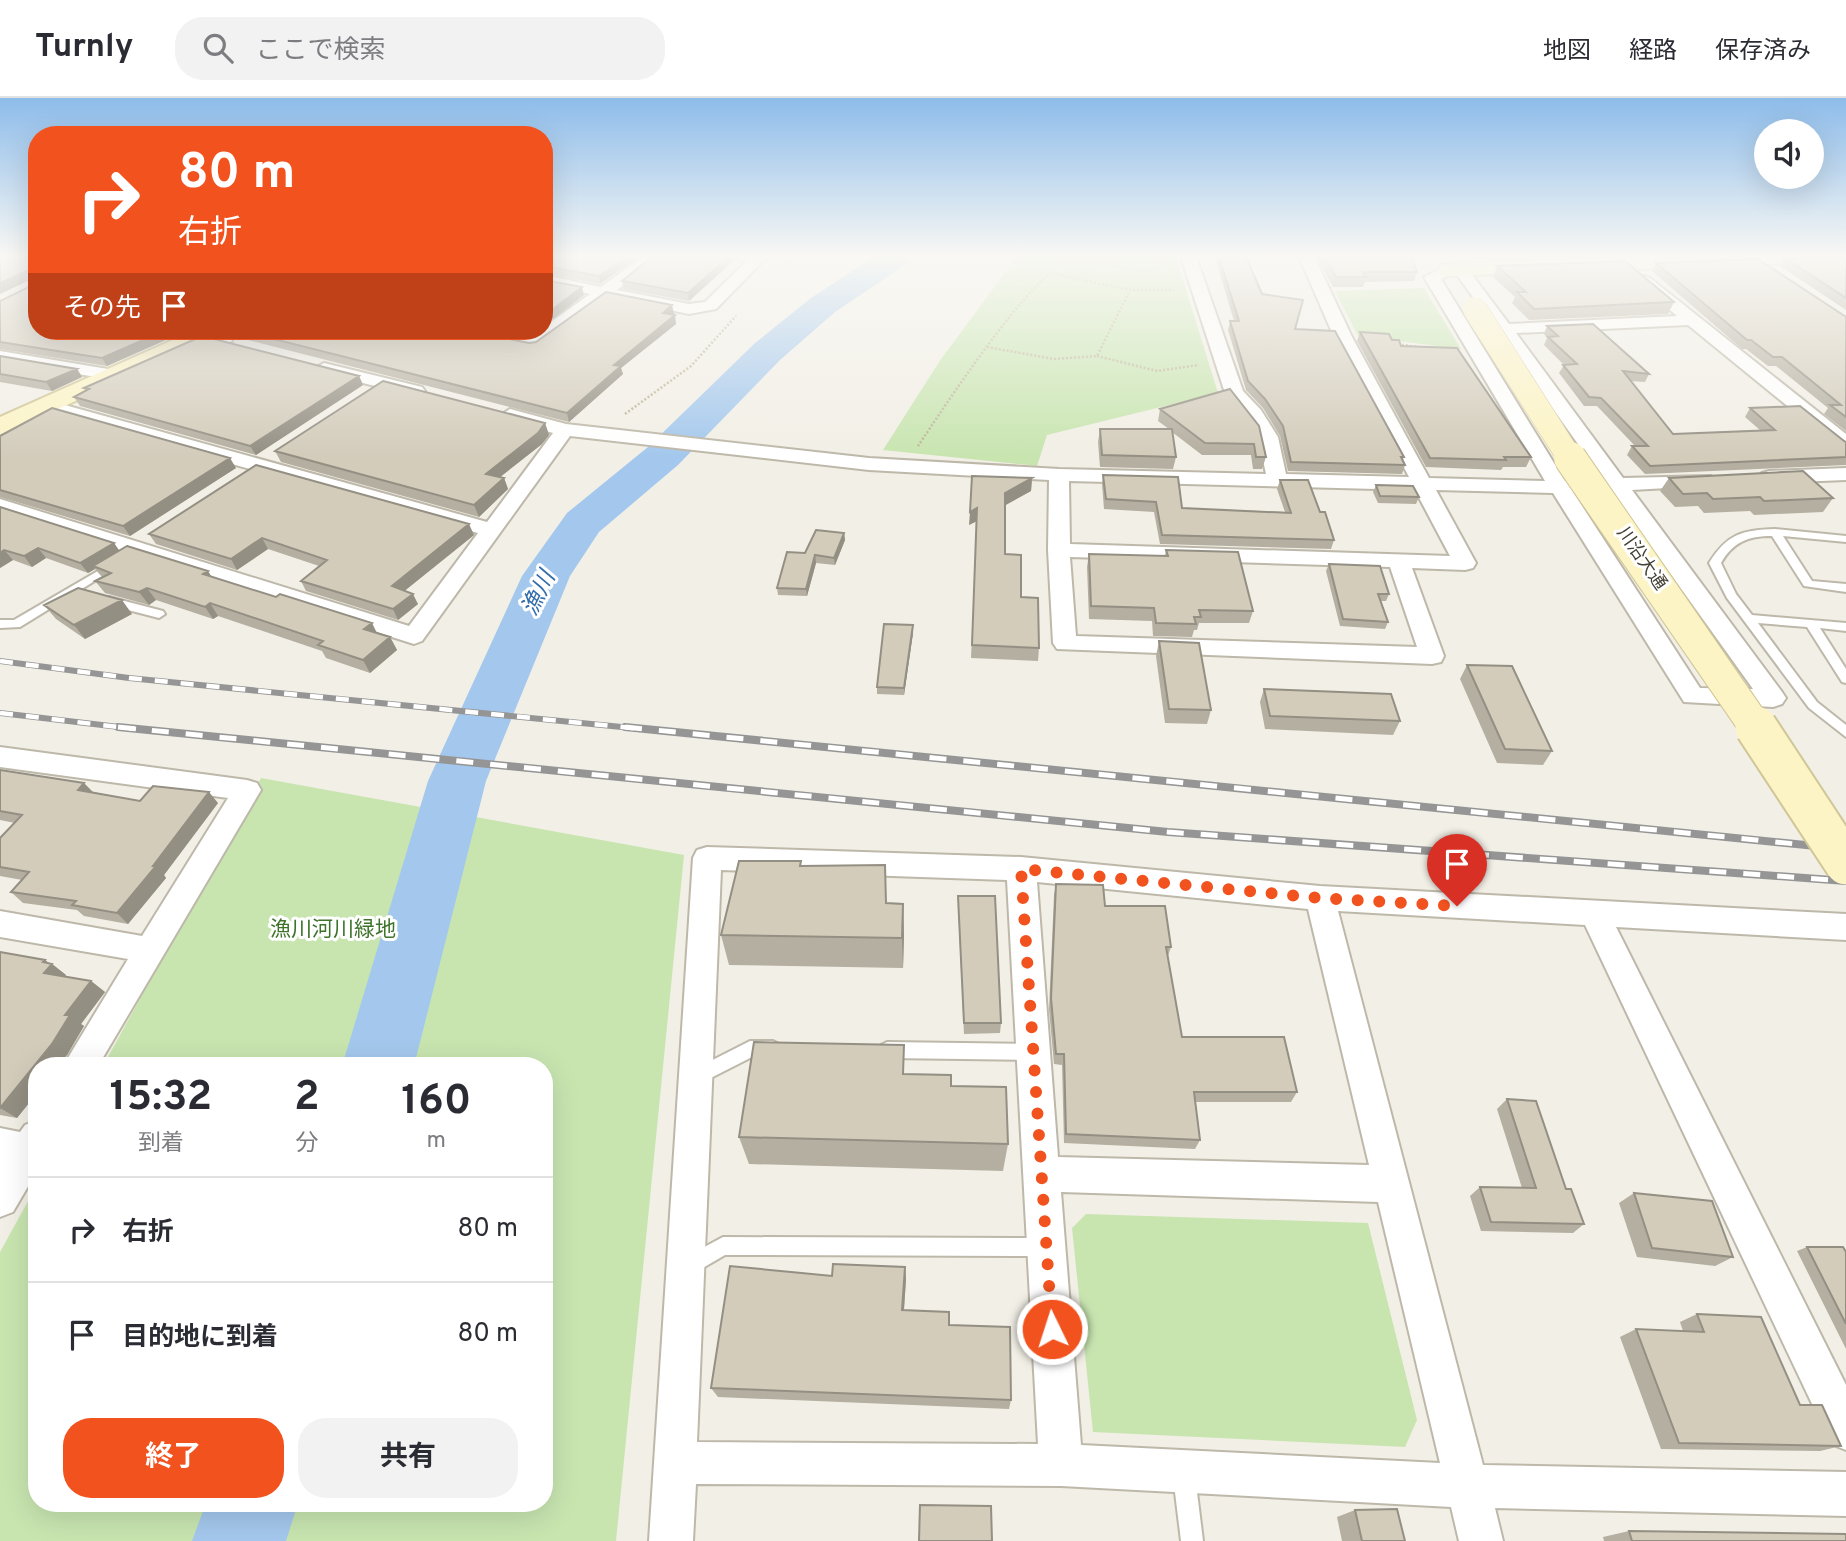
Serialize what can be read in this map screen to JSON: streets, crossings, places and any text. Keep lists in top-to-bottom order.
{
  "streets": {
    "street": ["川沿大通"]
  },
  "water": ["漁川"],
  "parks": ["漁川河川緑地"],
  "page": {
    "header": "Turnly",
    "search": "ここで検索",
    "nav": ["地図", "経路", "保存済み"],
    "turn": ["80 m", "右折"],
    "then": "その先",
    "eta": [
      "15:32",
      "到着",
      "2",
      "分",
      "160",
      "m"
    ],
    "list": [
      {
        "name": "右折",
        "value": "80 m"
      },
      {
        "name": "目的地に到着",
        "value": "80 m"
      }
    ],
    "buttons": ["終了", "共有"]
  }
}
